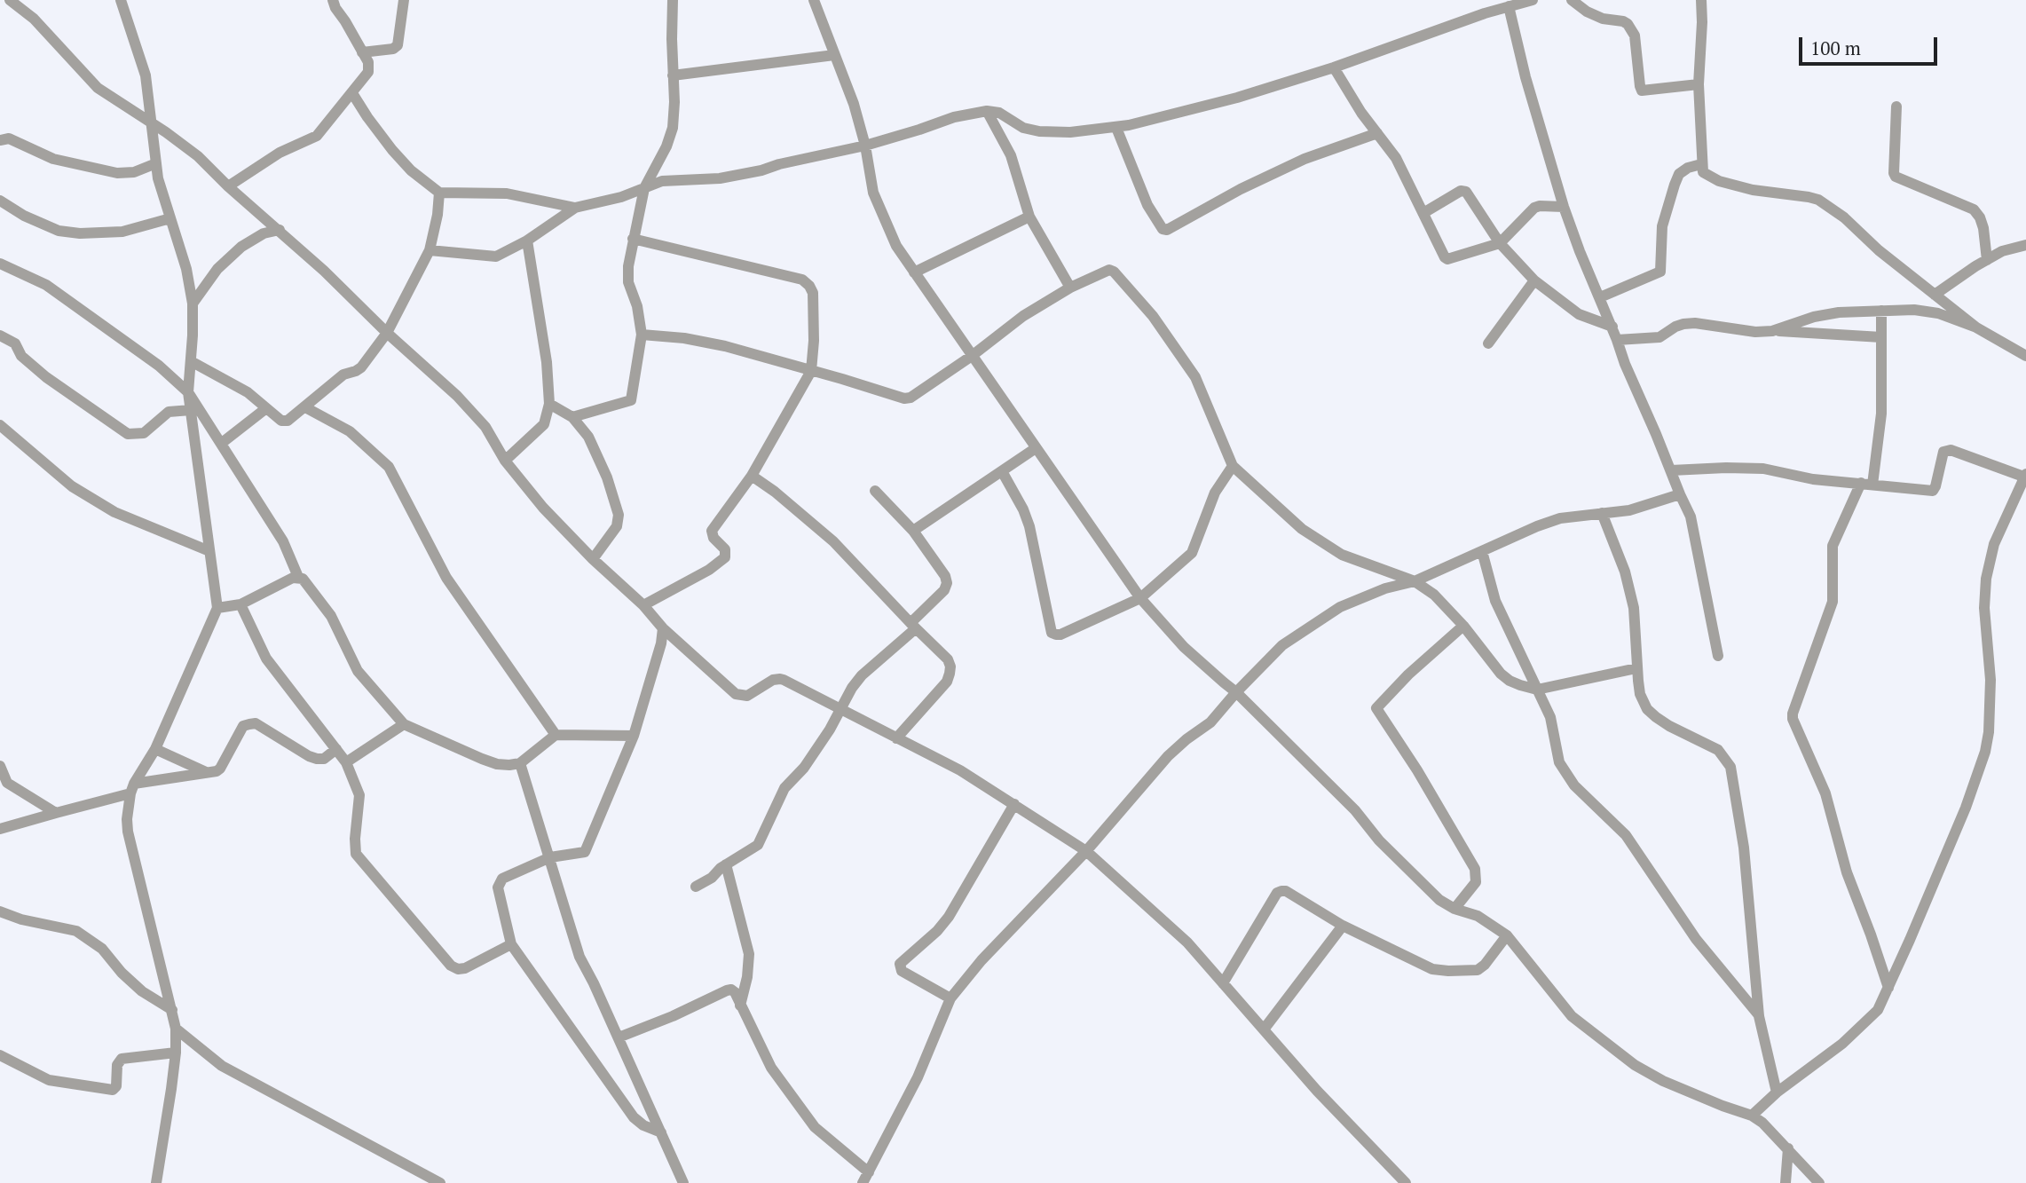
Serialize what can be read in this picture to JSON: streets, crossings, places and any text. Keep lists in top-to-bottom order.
{
  "scale_bar": "100 m"
}
